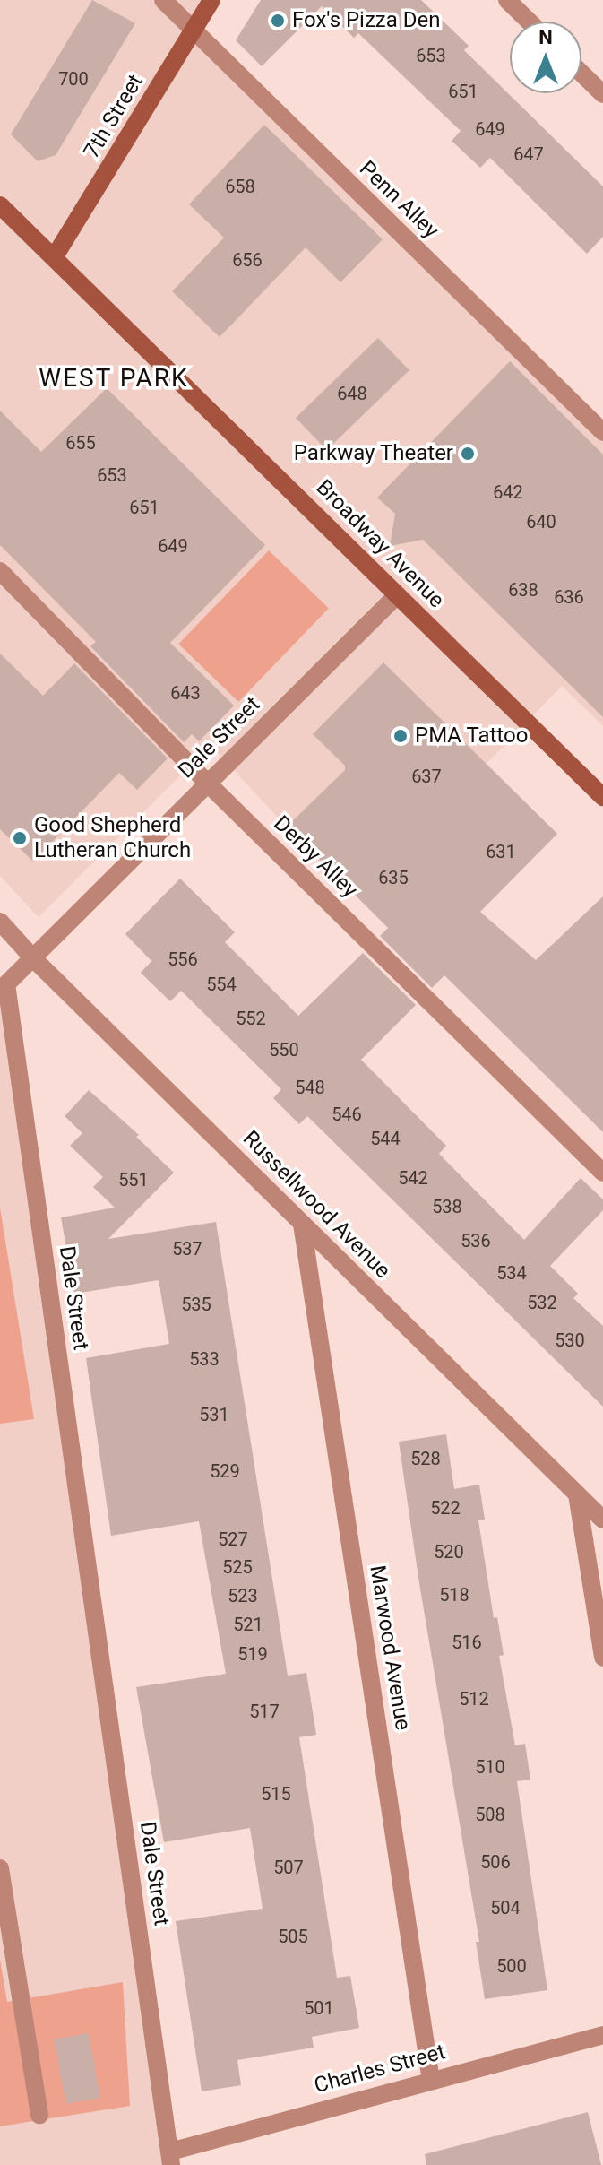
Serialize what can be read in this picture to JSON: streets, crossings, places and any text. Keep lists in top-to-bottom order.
{
  "streets": {
    "street": [
      "7th Street",
      "Penn Alley",
      "Broadway Avenue",
      "Dale Street",
      "Derby Alley",
      "Russellwood Avenue",
      "Marwood Avenue",
      "Charles Street"
    ]
  },
  "crossings": [
    ["7th Street", "Penn Alley"],
    ["7th Street", "Broadway Avenue"],
    ["Broadway Avenue", "Dale Street"],
    ["Dale Street", "Derby Alley"],
    ["Dale Street", "Russellwood Avenue"],
    ["Dale Street", "Charles Street"],
    ["Russellwood Avenue", "Marwood Avenue"],
    ["Marwood Avenue", "Charles Street"]
  ],
  "districts": ["WEST PARK"],
  "places": [
    "Fox's Pizza Den",
    "Parkway Theater",
    "PMA Tattoo",
    "Good Shepherd Lutheran Church"
  ],
  "house_numbers": [
    "653",
    "700",
    "651",
    "649",
    "647",
    "658",
    "656",
    "648",
    "655",
    "653",
    "642",
    "651",
    "640",
    "649",
    "638",
    "636",
    "643",
    "637",
    "631",
    "635",
    "556",
    "554",
    "552",
    "550",
    "548",
    "546",
    "544",
    "542",
    "551",
    "538",
    "536",
    "537",
    "534",
    "532",
    "535",
    "530",
    "533",
    "531",
    "528",
    "529",
    "522",
    "527",
    "520",
    "525",
    "518",
    "523",
    "521",
    "516",
    "519",
    "512",
    "517",
    "510",
    "515",
    "508",
    "506",
    "507",
    "504",
    "505",
    "500",
    "501"
  ],
  "north": "top"
}
